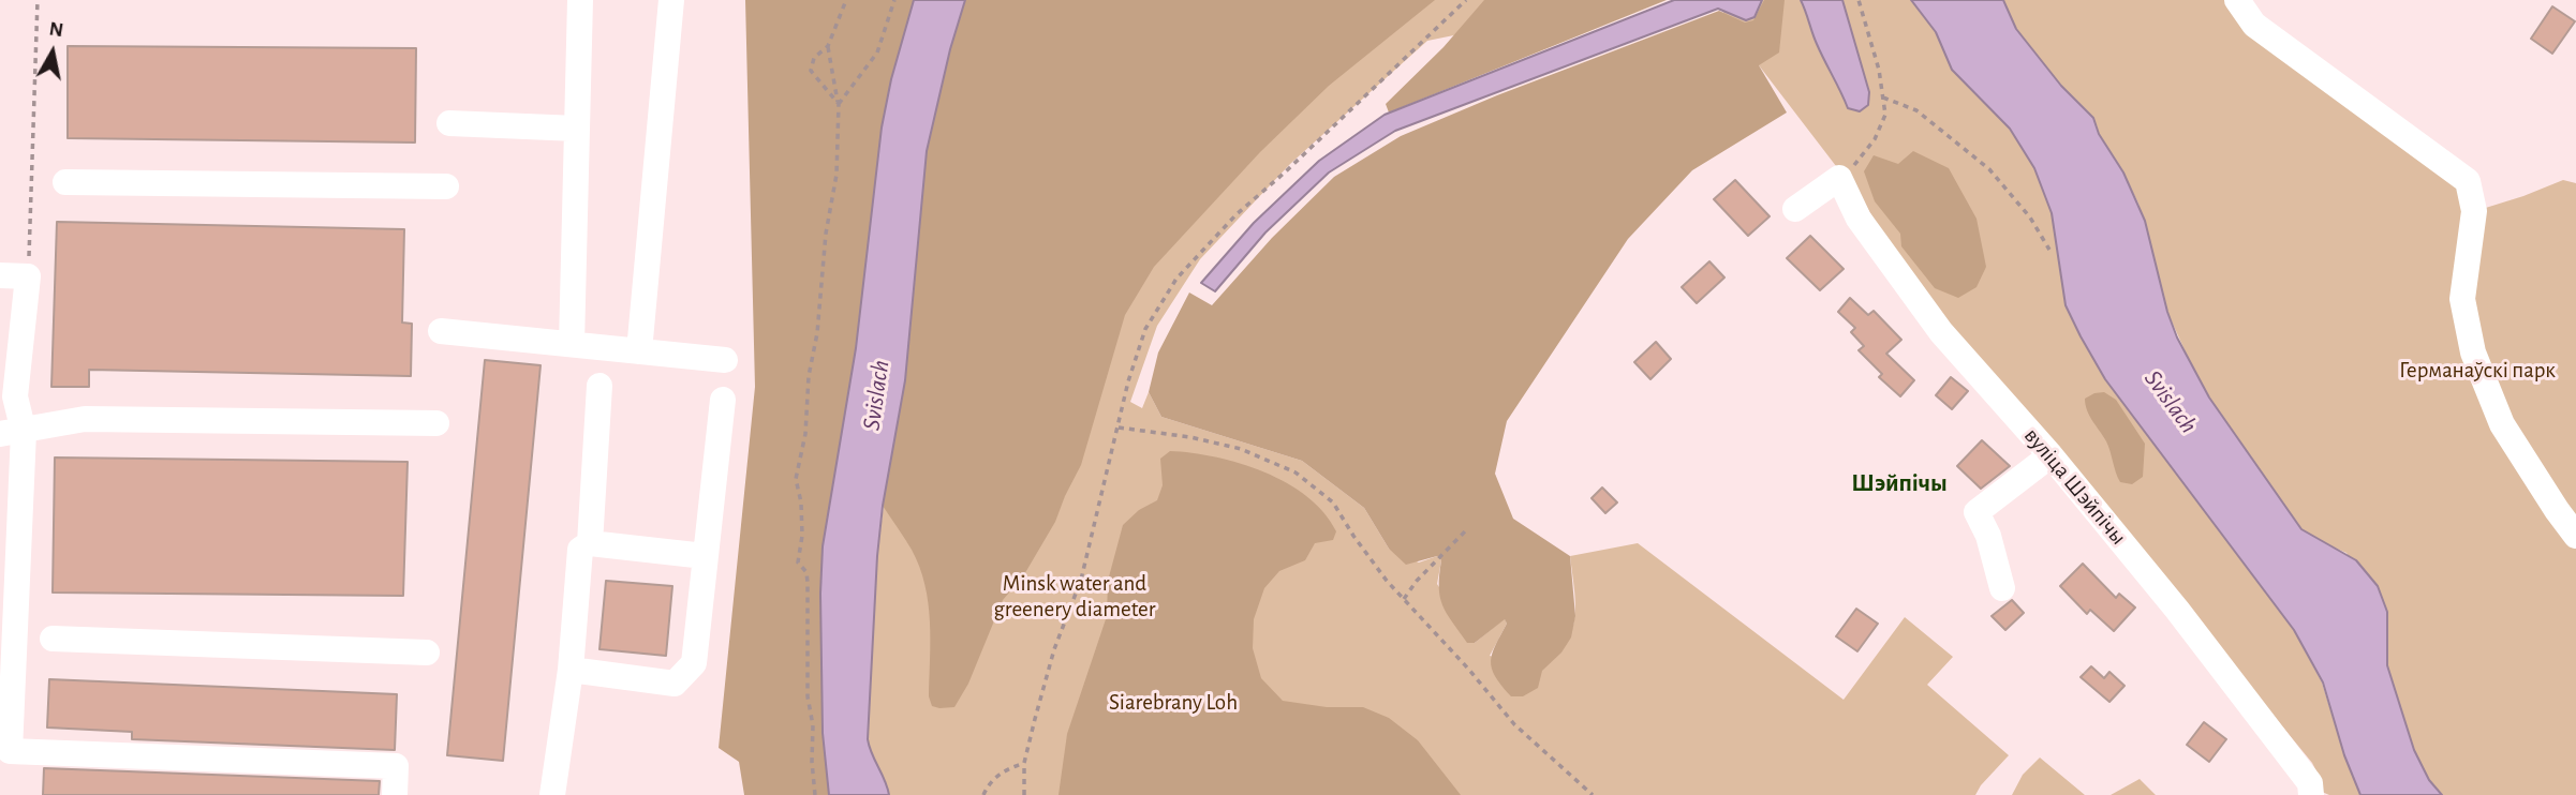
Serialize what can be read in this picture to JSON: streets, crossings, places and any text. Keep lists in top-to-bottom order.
{
  "streets": {
    "street": ["вуліца Шэйпічы"]
  },
  "districts": ["Шэйпічы"],
  "water": ["Svislach"],
  "parks": ["Германаўскі парк", "Minsk water and greenery diameter", "Siarebrany Loh"],
  "north": "top"
}
